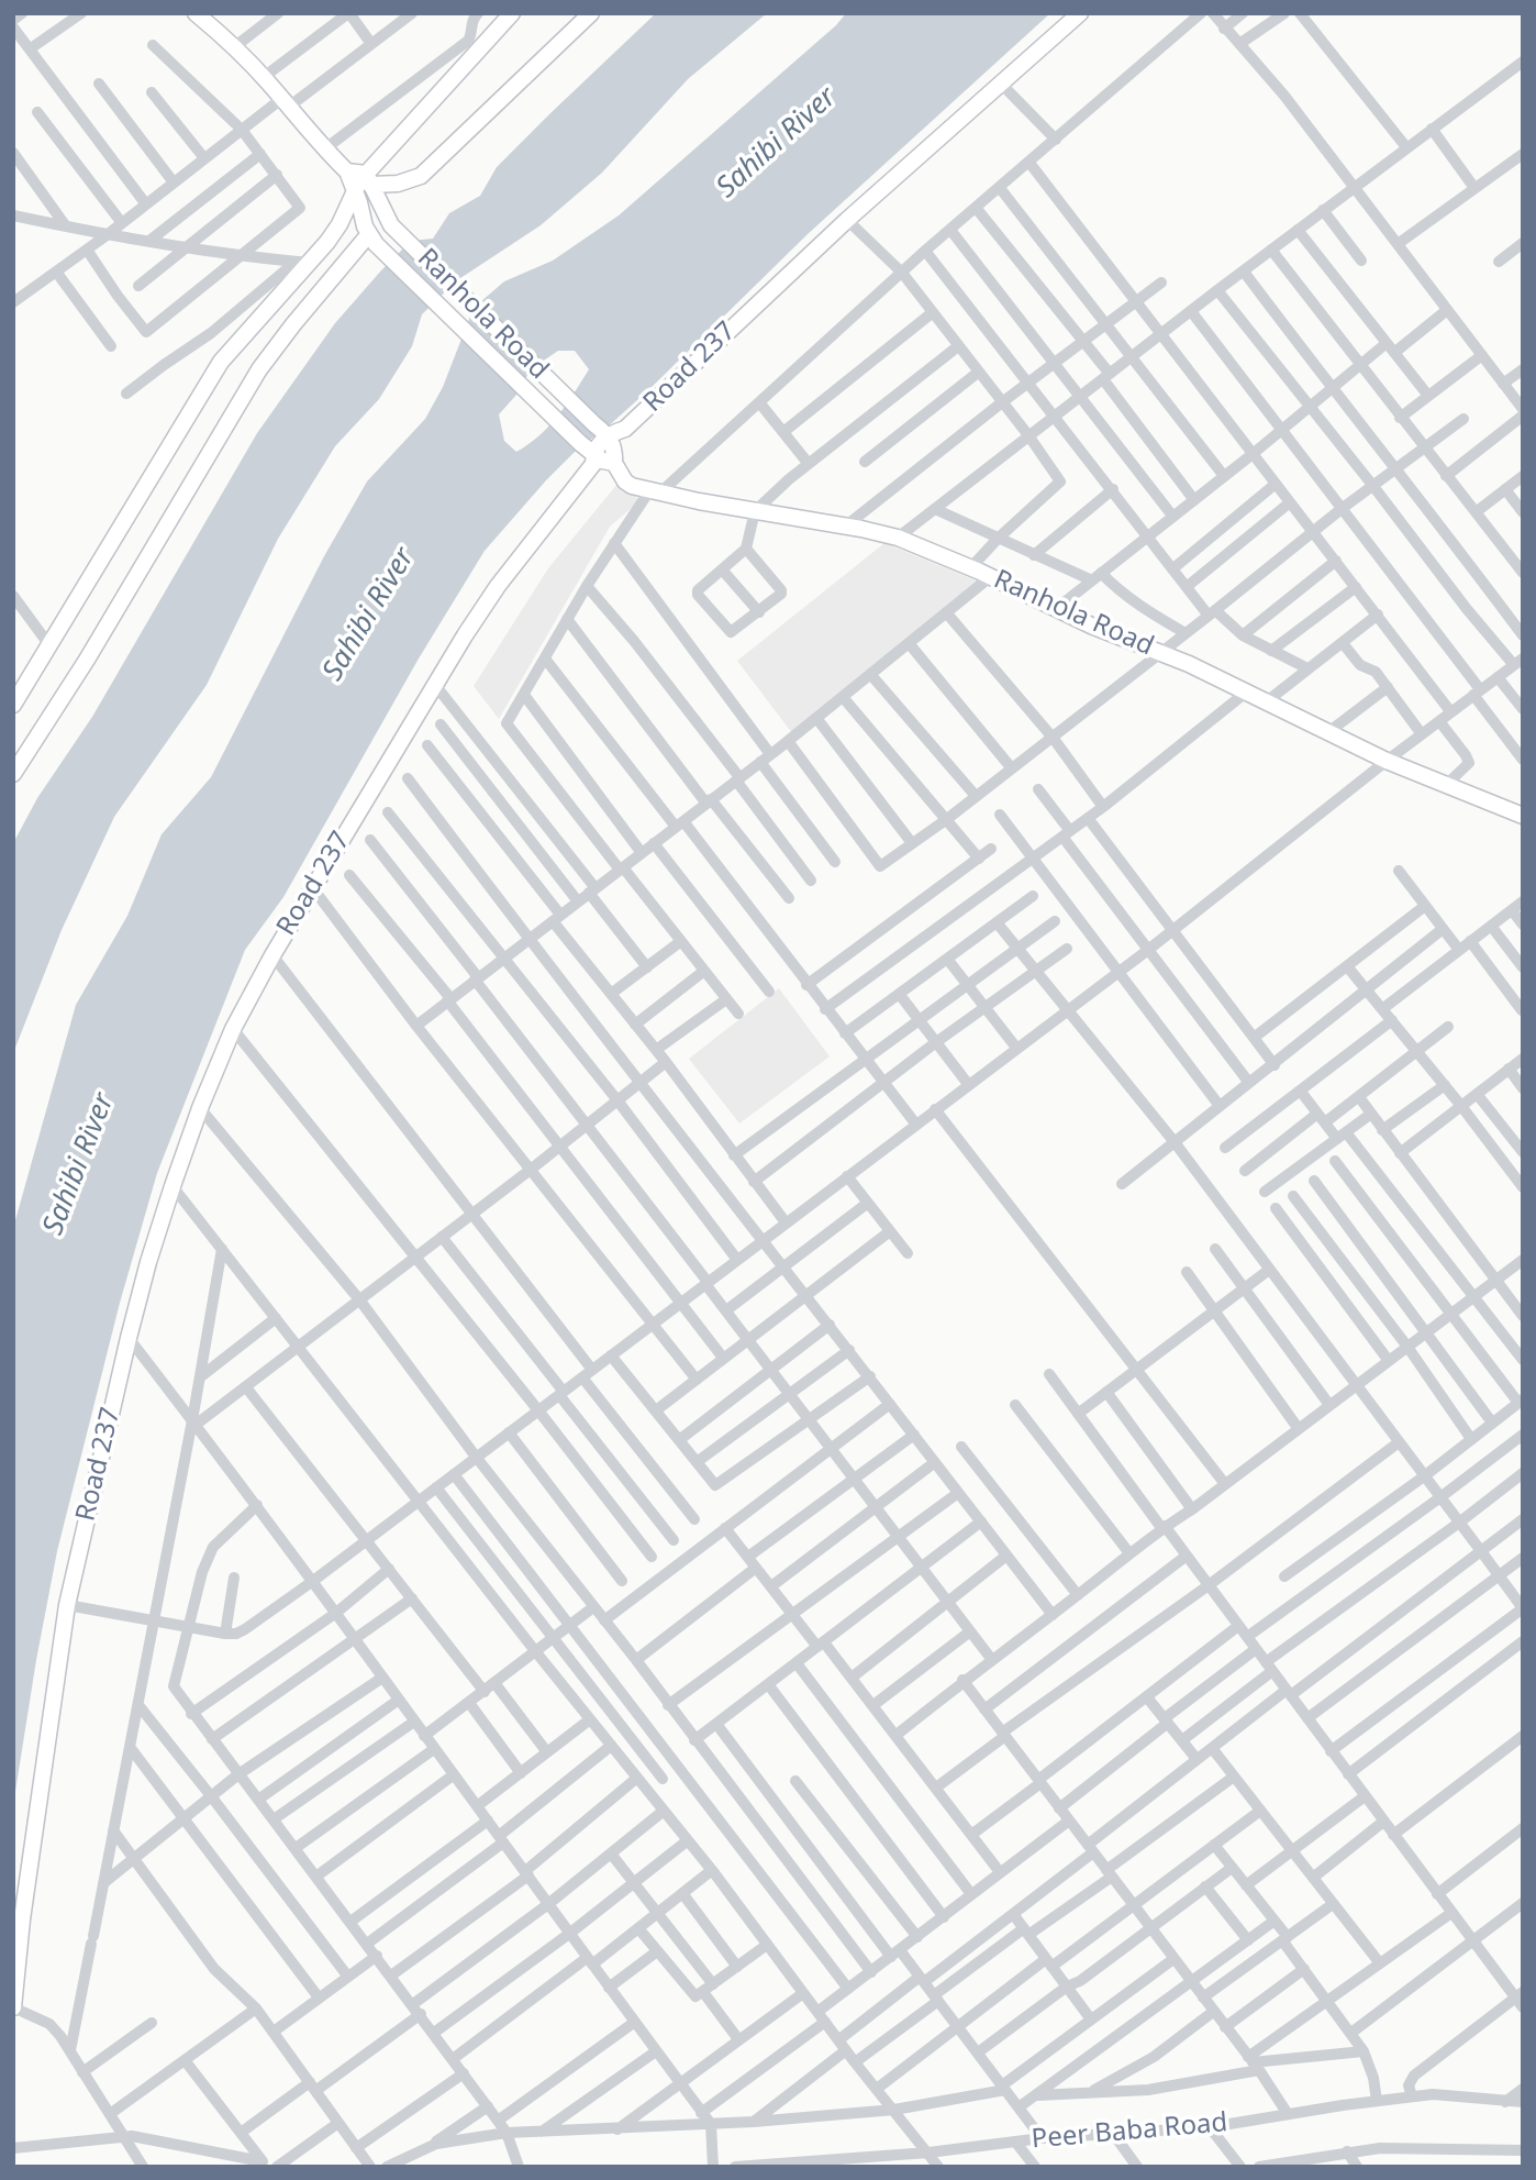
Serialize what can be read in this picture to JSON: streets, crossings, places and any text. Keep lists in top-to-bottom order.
{
  "streets": {
    "street": ["Ranhola Road", "Road 237", "Peer Baba Road"]
  },
  "crossings": [
    ["Ranhola Road", "Road 237"]
  ],
  "water": ["Sahibi River"]
}
